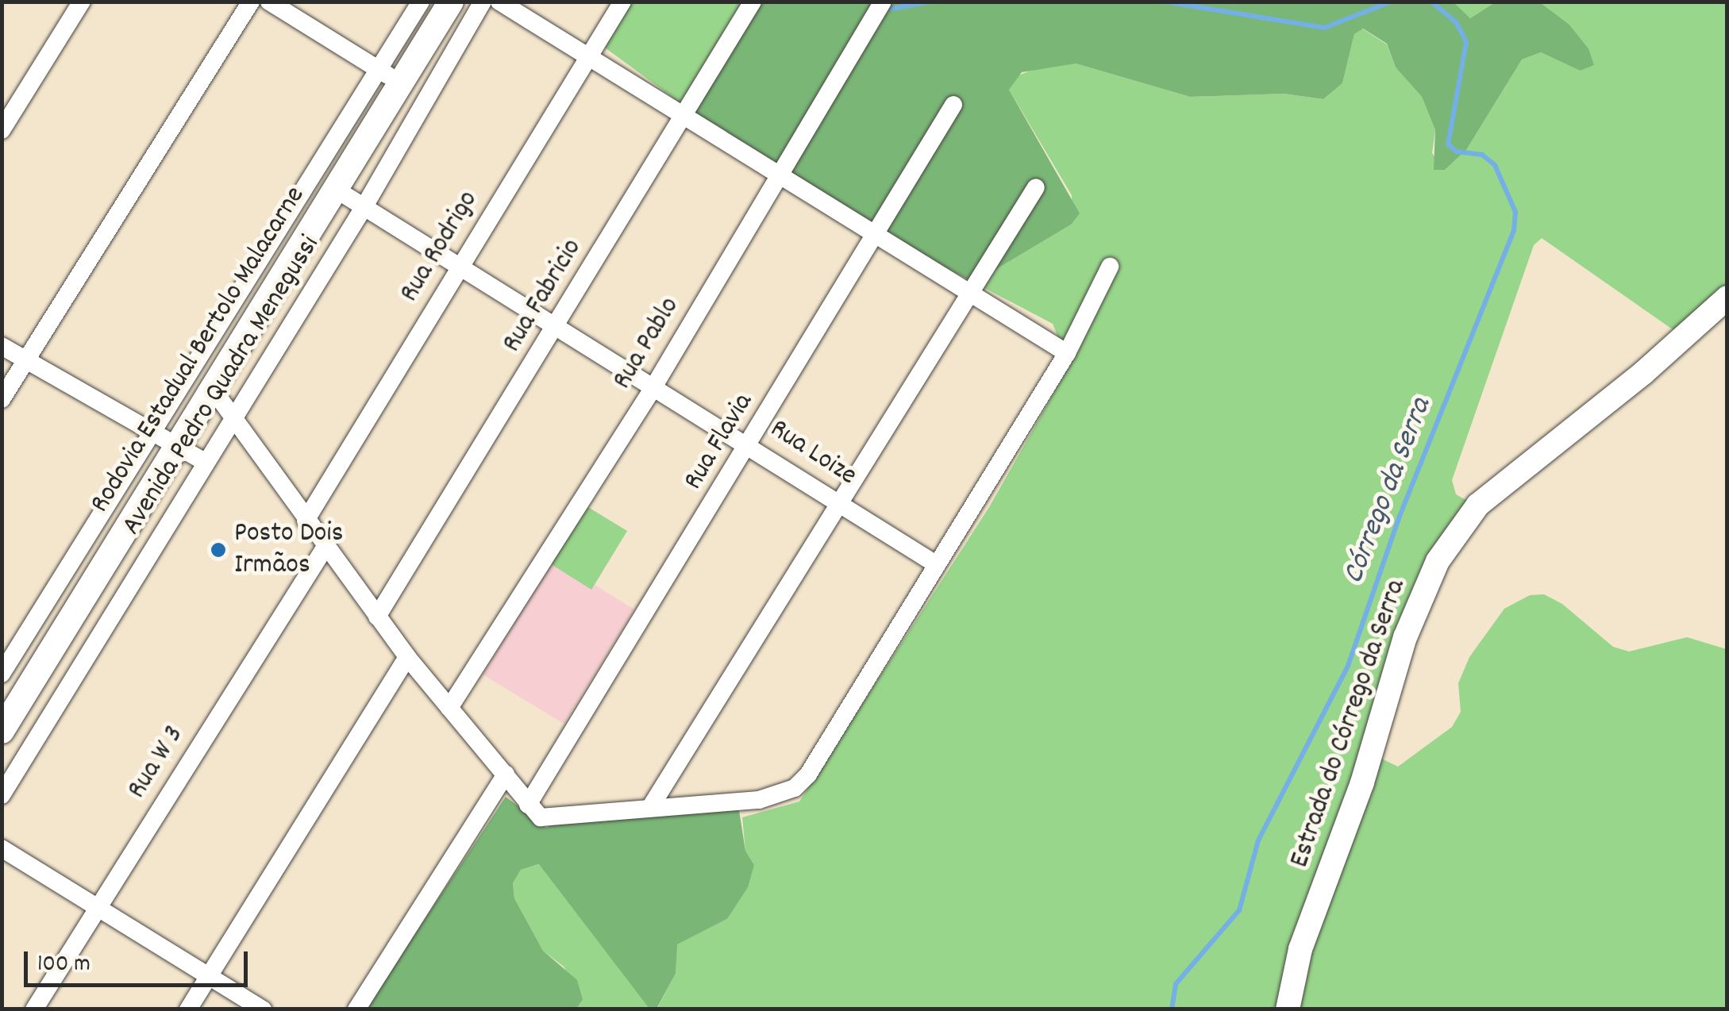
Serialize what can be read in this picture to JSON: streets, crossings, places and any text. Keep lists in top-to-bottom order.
{
  "streets": {
    "main road": ["Rodovia Estadual Bertolo Malacarne"],
    "street": [
      "Rua Rodrigo",
      "Rua Fabricio",
      "Rua Pablo",
      "Avenida Pedro Quadra Menegussi",
      "Rua Flavia",
      "Rua Loize",
      "Estrada do Córrego da Serra",
      "Rua W 3"
    ]
  },
  "crossings": [
    ["Rua Rodrigo", "Rua Loize"],
    ["Rua Fabricio", "Rua Loize"],
    ["Rua Pablo", "Rua Loize"],
    ["Rodovia Estadual Bertolo Malacarne", "Rua Loize"],
    ["Avenida Pedro Quadra Menegussi", "Rua Loize"],
    ["Rua Flavia", "Rua Loize"]
  ],
  "water": ["Córrego da Serra"],
  "places": ["Posto Dois Irmãos"],
  "scale_bar": "100 m"
}
